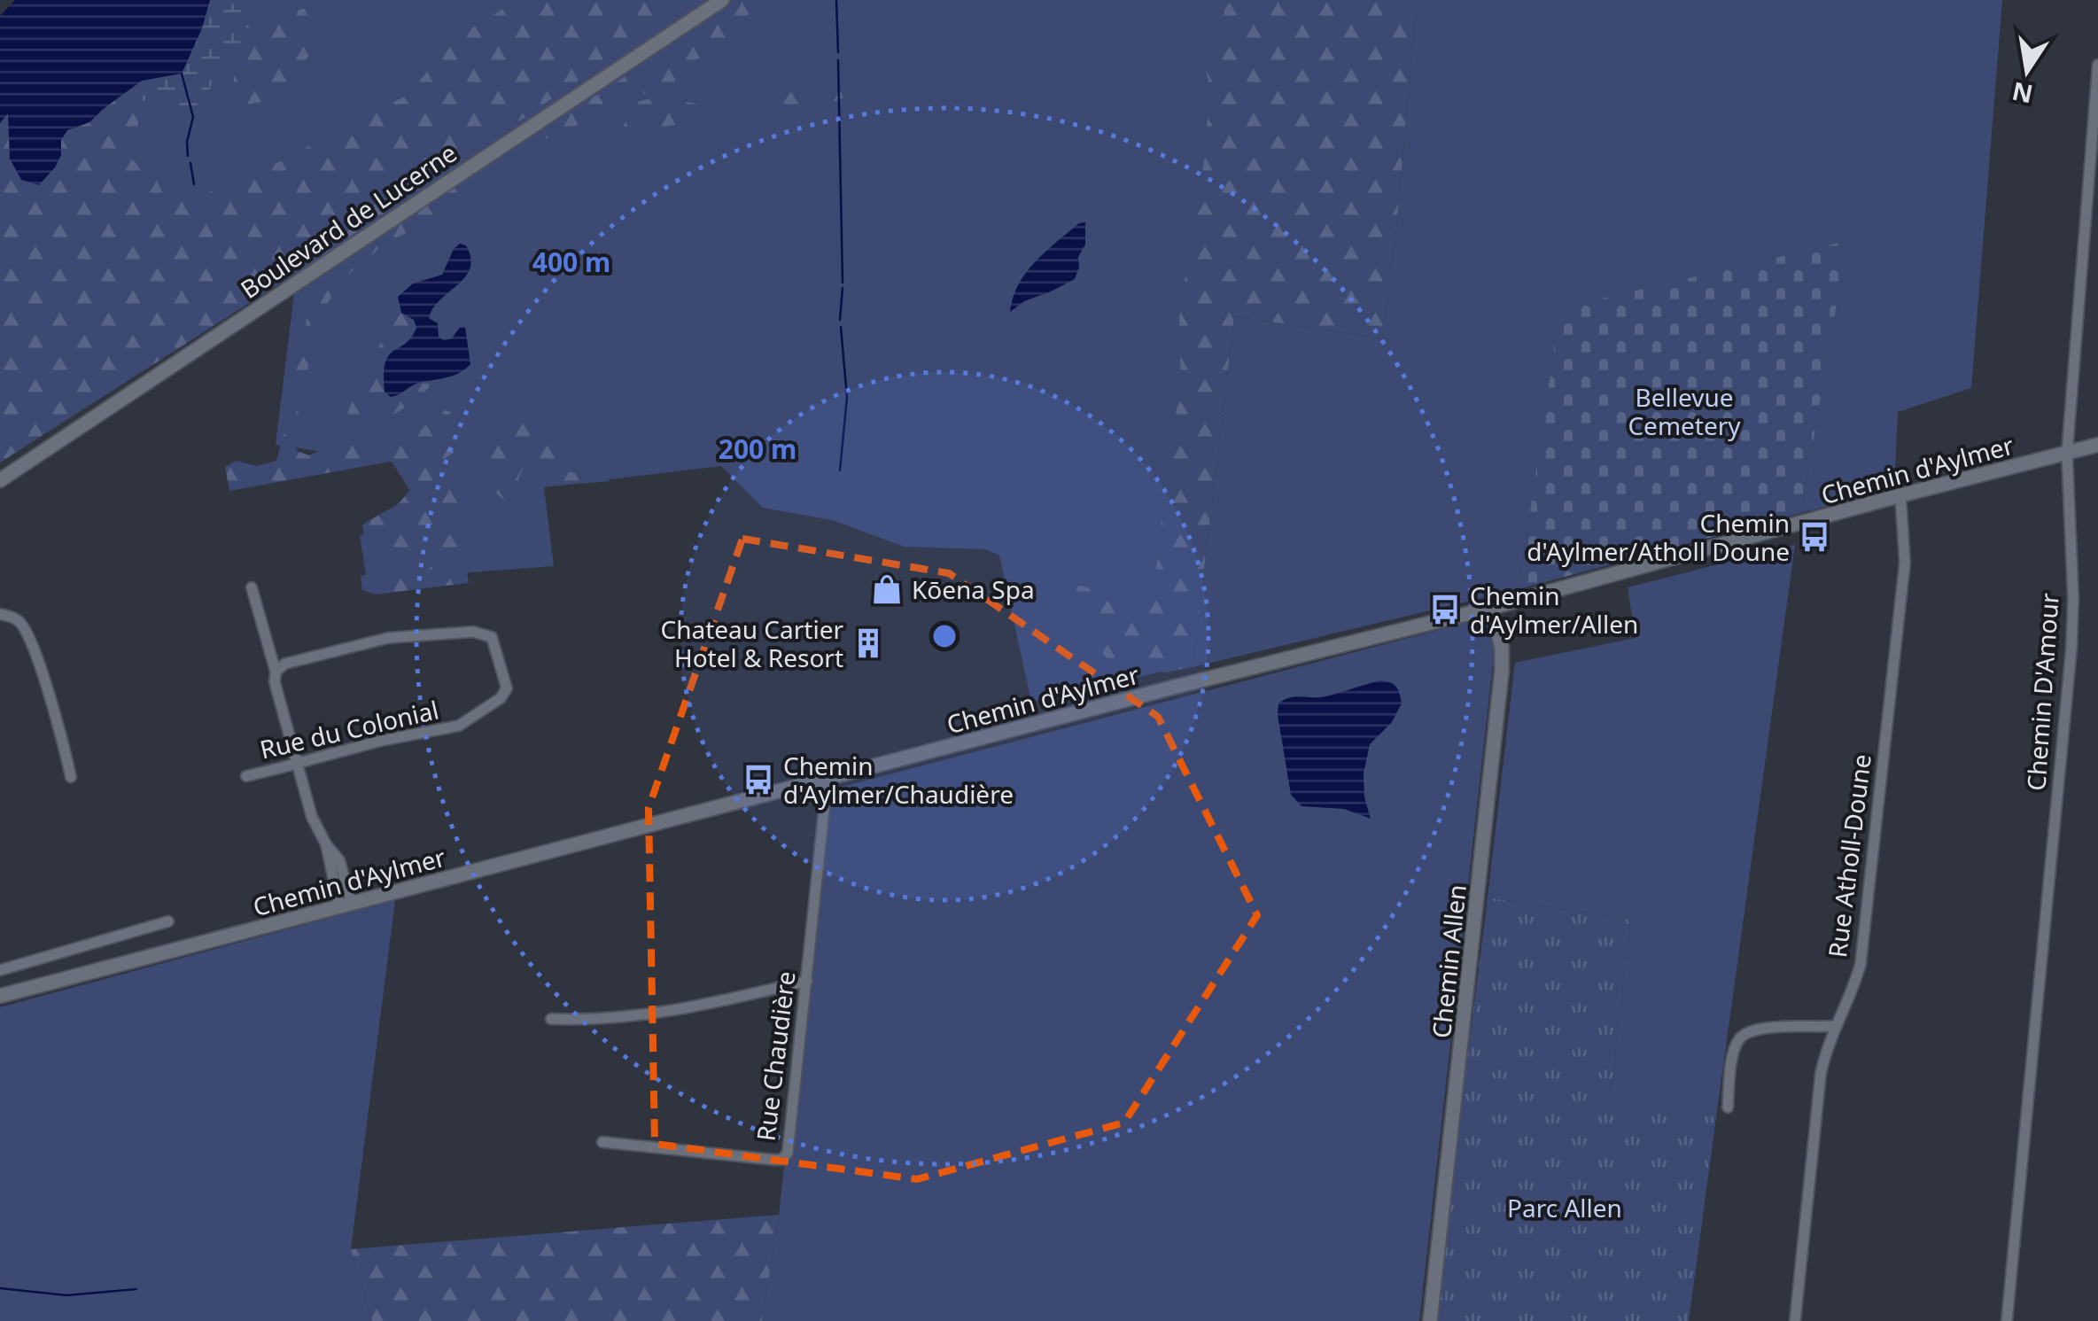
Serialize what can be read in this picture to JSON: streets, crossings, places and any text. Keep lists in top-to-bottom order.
{
  "streets": {
    "main road": ["Boulevard de Lucerne", "Chemin d'Aylmer", "Chemin Allen"],
    "street": [
      "Chemin D'Amour",
      "Rue du Colonial",
      "Rue Atholl-Doune",
      "Rue Chaudière"
    ]
  },
  "crossings": [
    ["Chemin d'Aylmer", "Chemin D'Amour"],
    ["Chemin d'Aylmer", "Rue Atholl-Doune"],
    ["Chemin d'Aylmer", "Chemin Allen"],
    ["Chemin d'Aylmer", "Rue Chaudière"]
  ],
  "parks": ["Bellevue Cemetery", "Parc Allen"],
  "places": {
    "bus stop": ["Chemin d'Aylmer/Atholl Doune", "Chemin d'Aylmer/Allen", "Chemin d'Aylmer/Chaudière"],
    "shop": ["Kōena Spa"],
    "building": ["Chateau Cartier Hotel & Resort"]
  },
  "north": "bottom",
  "rings": ["400 m", "200 m"]
}
